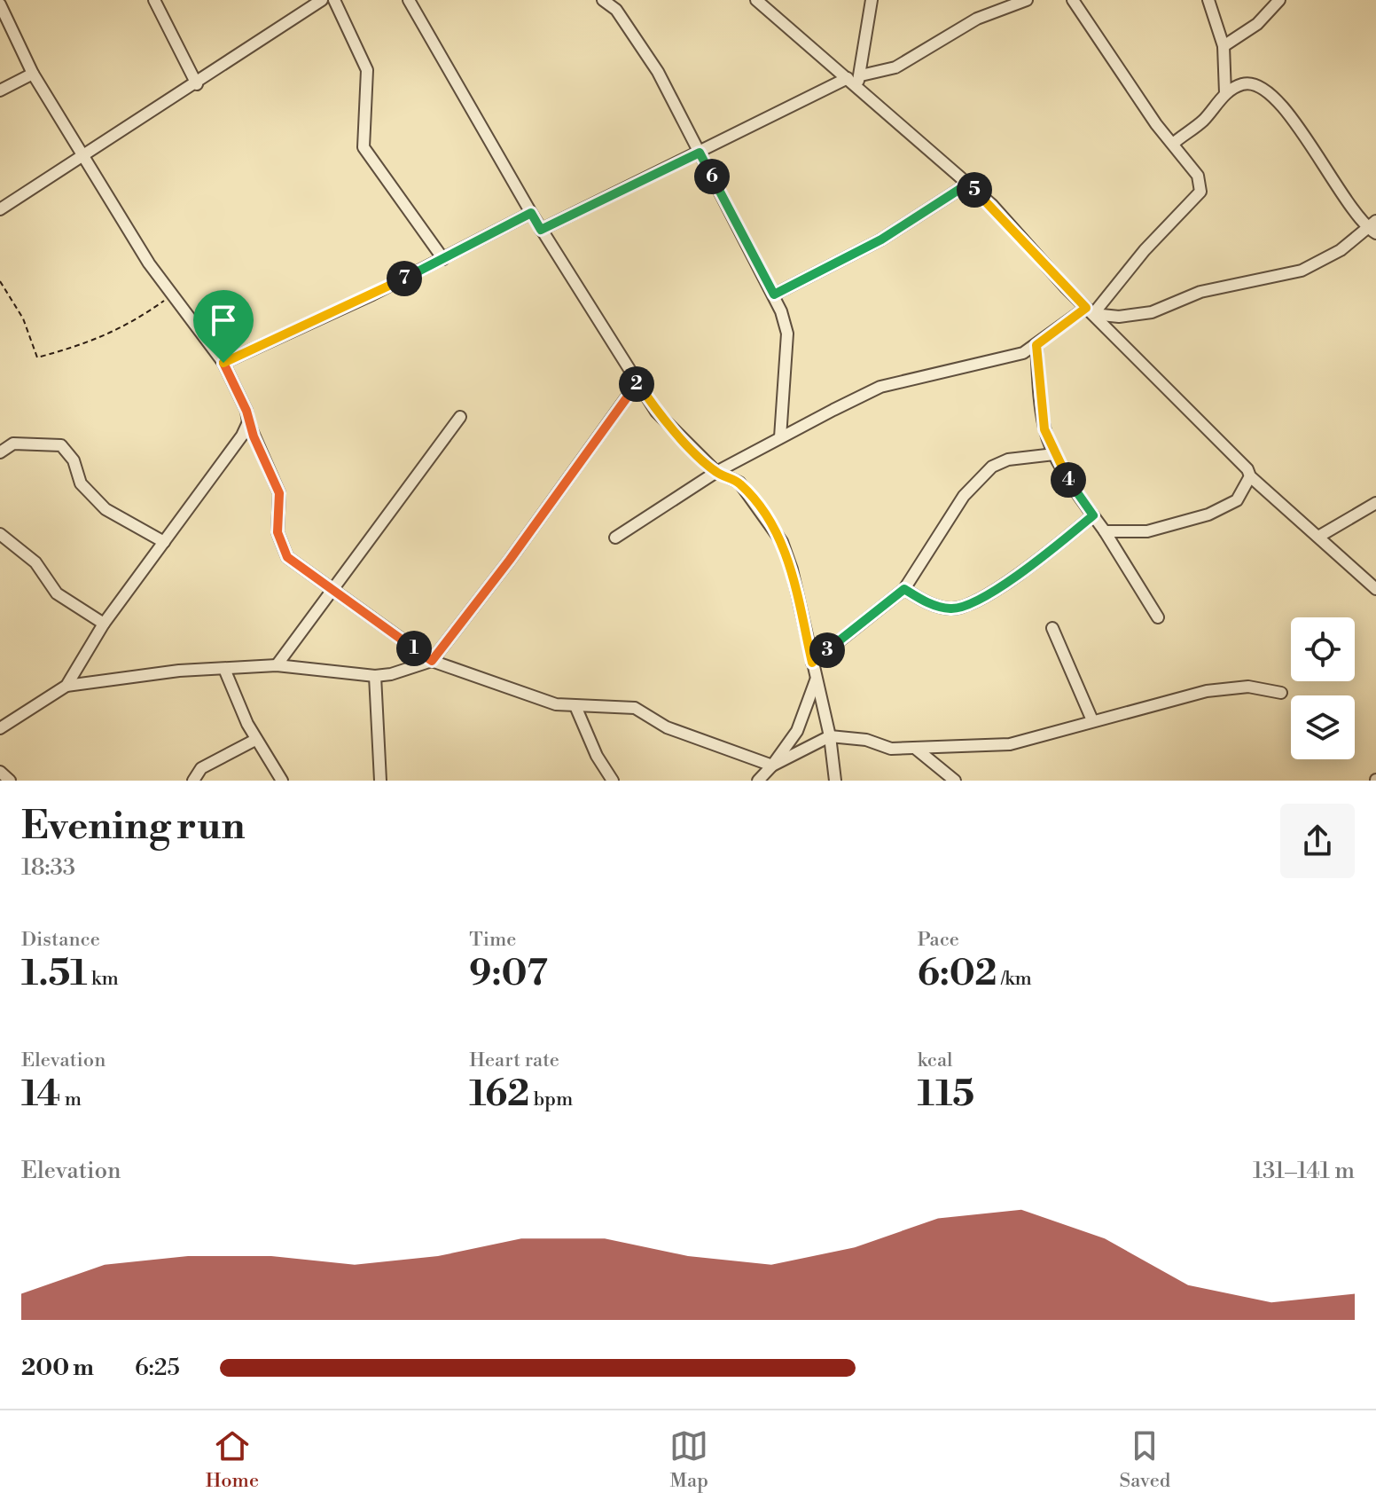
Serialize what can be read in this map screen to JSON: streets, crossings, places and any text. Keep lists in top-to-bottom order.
{
  "page": {
    "pins": [
      "6",
      "5",
      "7",
      "2",
      "4",
      "1",
      "3"
    ],
    "heading": ["Evening run", "18:33"],
    "stats": [
      ["Distance", "1.51 km"],
      ["Time", "9:07"],
      ["Pace", "6:02 /km"],
      ["Elevation", "14 m"],
      ["Heart rate", "162 bpm"],
      ["kcal", "115"]
    ],
    "chart": ["Elevation", "131–141 m"],
    "list": [
      {
        "name": "200 m",
        "note": "6:25"
      }
    ],
    "tabs": ["Home", "Map", "Saved"]
  }
}
